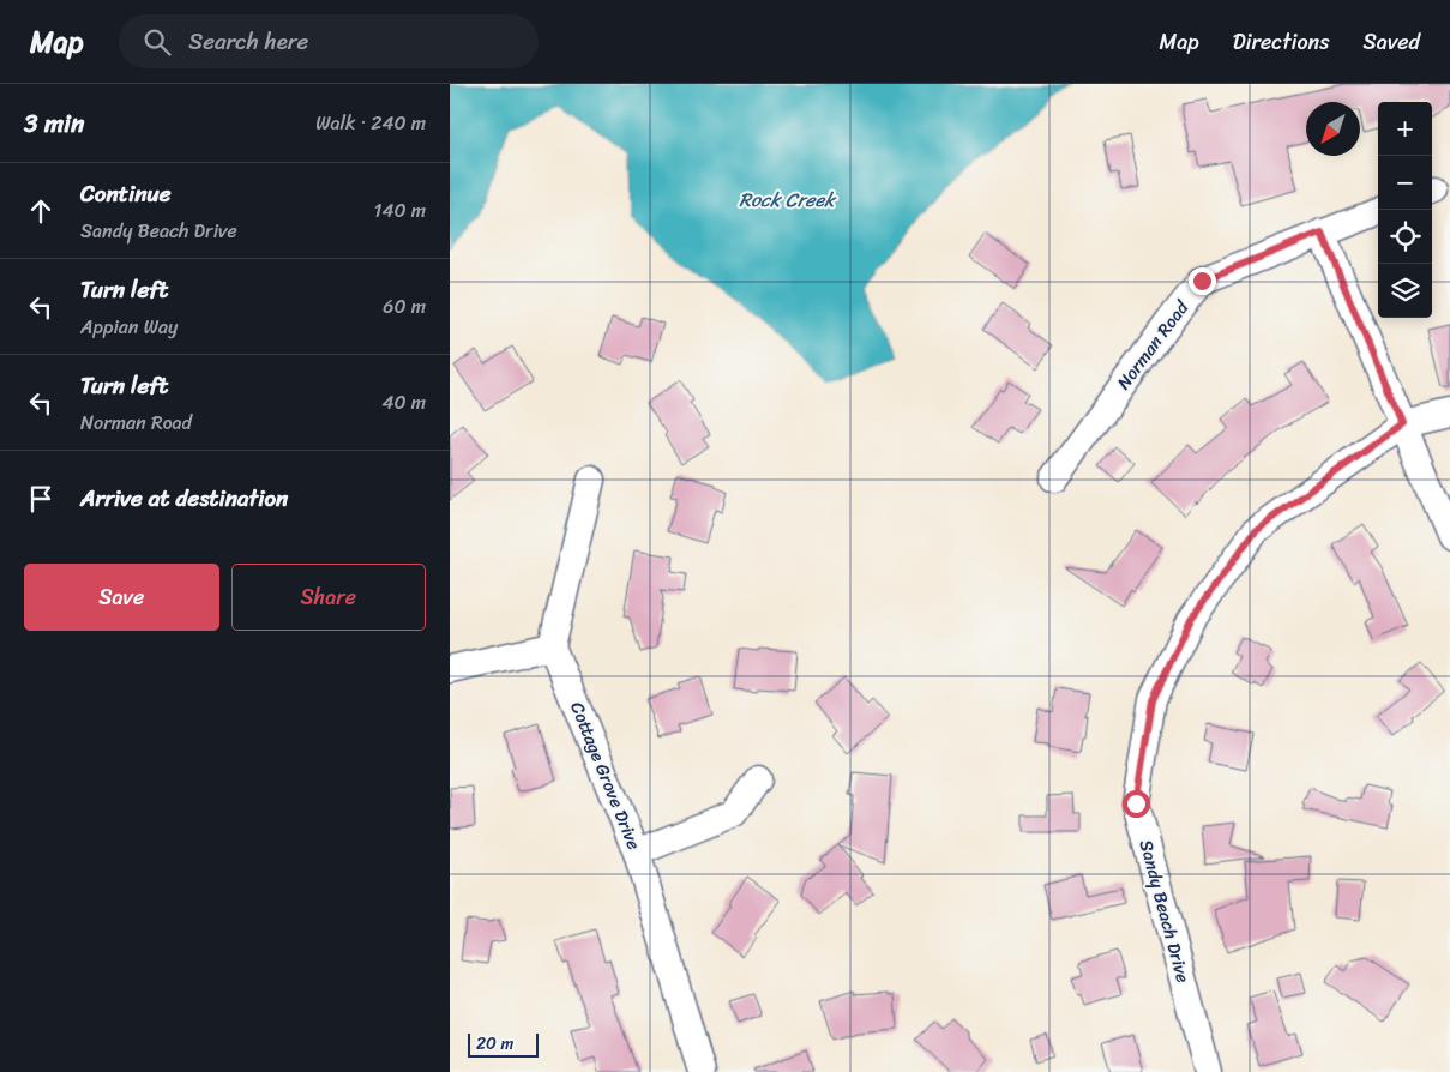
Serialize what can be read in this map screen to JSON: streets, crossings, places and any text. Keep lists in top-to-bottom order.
{
  "streets": {
    "street": ["Norman Road", "Cottage Grove Drive", "Sandy Beach Drive"]
  },
  "water": ["Rock Creek"],
  "scale_bar": "20 m",
  "north": "bottom left",
  "page": {
    "header": "Map",
    "search": "Search here",
    "nav": ["Map", "Directions", "Saved"],
    "heading": ["3 min", "Walk · 240 m"],
    "map_buttons": ["+", "−"],
    "list": [
      ["Continue", "Sandy Beach Drive", "140 m"],
      ["Turn left", "Appian Way", "60 m"],
      ["Turn left", "Norman Road", "40 m"],
      "Arrive at destination"
    ],
    "buttons": ["Save", "Share"],
    "scale": "20 m"
  }
}
